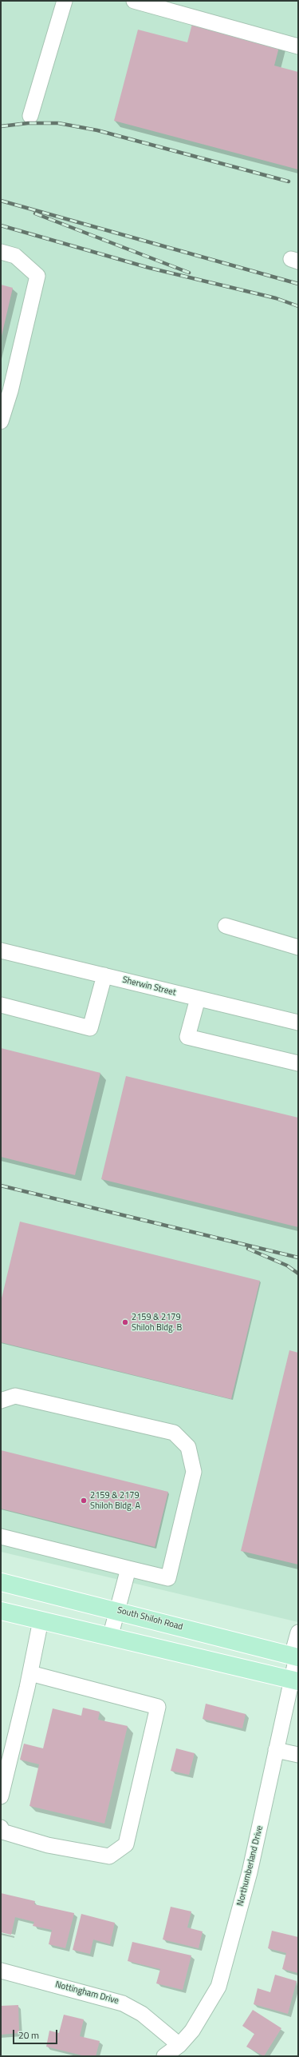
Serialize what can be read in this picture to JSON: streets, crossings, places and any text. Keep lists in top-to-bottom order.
{
  "streets": {
    "main road": ["South Shiloh Road"],
    "street": ["Sherwin Street", "Northumberland Drive", "Nottingham Drive"]
  },
  "crossings": [
    ["South Shiloh Road", "Northumberland Drive"],
    ["Northumberland Drive", "Nottingham Drive"]
  ],
  "places": ["2159 & 2179 Shiloh Bldg. B", "2159 & 2179 Shiloh Bldg. A"],
  "scale_bar": "20 m"
}
